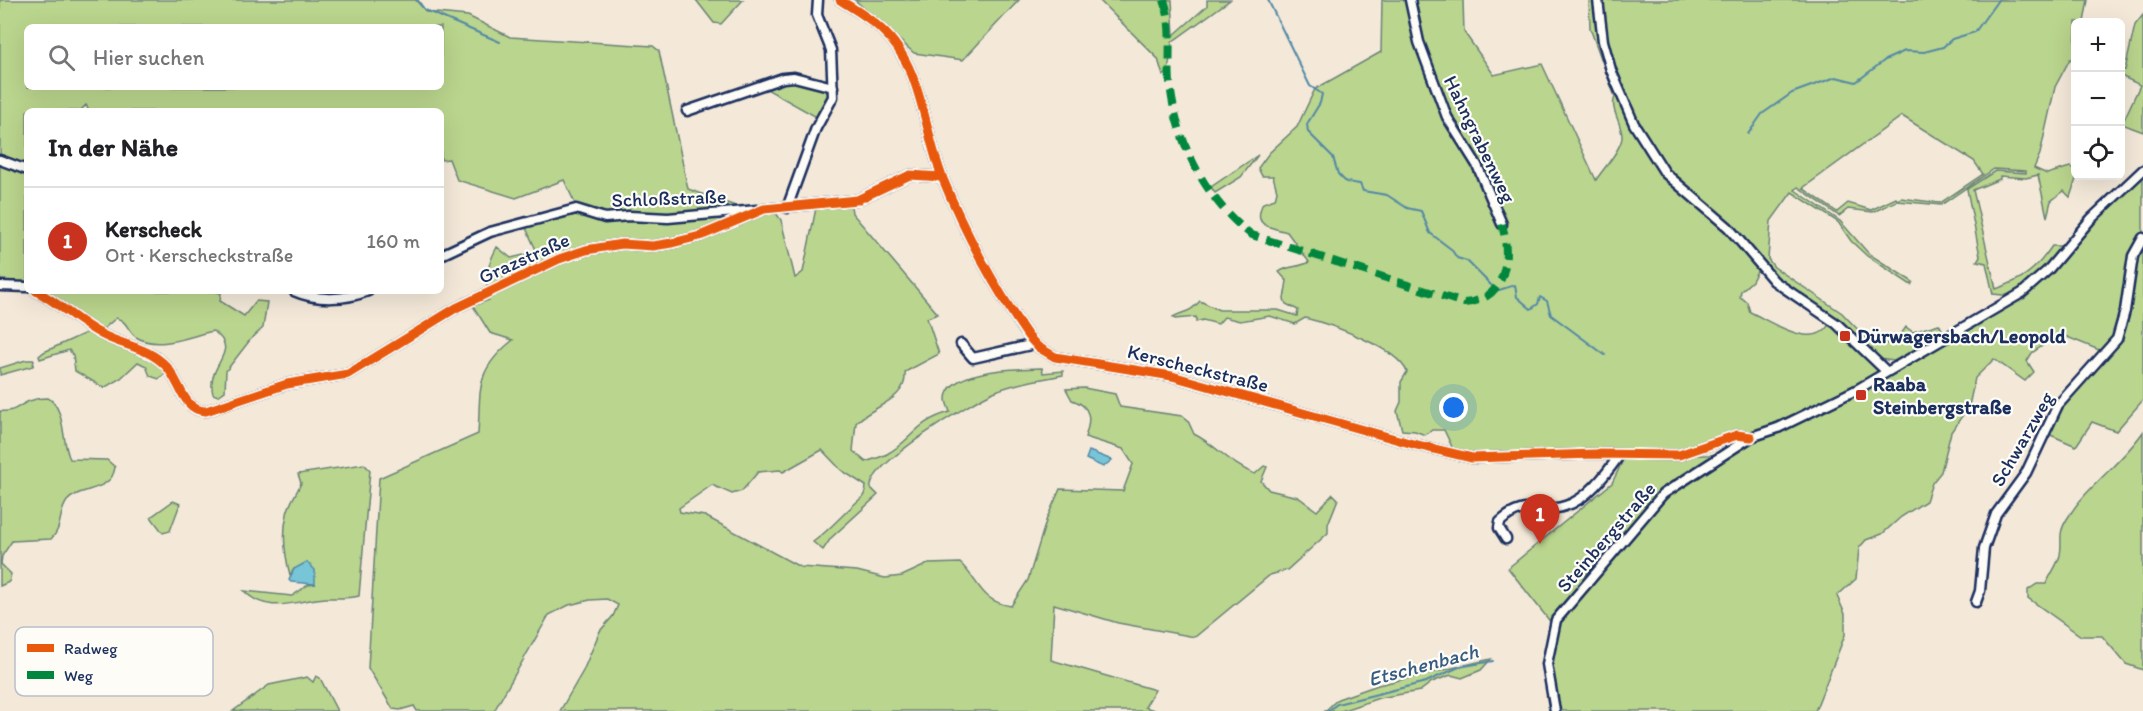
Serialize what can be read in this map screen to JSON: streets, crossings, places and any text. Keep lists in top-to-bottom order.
{
  "streets": {
    "street": [
      "Hahngrabenweg",
      "Schloßstraße",
      "Grazstraße",
      "Kerscheckstraße",
      "Schwarzweg",
      "Steinbergstraße"
    ]
  },
  "crossings": [
    ["Schloßstraße", "Grazstraße"],
    ["Grazstraße", "Kerscheckstraße"],
    ["Kerscheckstraße", "Steinbergstraße"]
  ],
  "water": ["Etschenbach"],
  "places": {
    "transit": ["Dürwagersbach/Leopold", "Raaba Steinbergstraße"]
  },
  "legend": ["Radweg", "Weg"],
  "page": {
    "map_buttons": ["+", "−"],
    "search": "Hier suchen",
    "heading": "In der Nähe",
    "list": [
      {
        "mark": "1",
        "name": "Kerscheck",
        "note": "Ort · Kerscheckstraße",
        "value": "160 m"
      }
    ],
    "pins": "1"
  }
}
